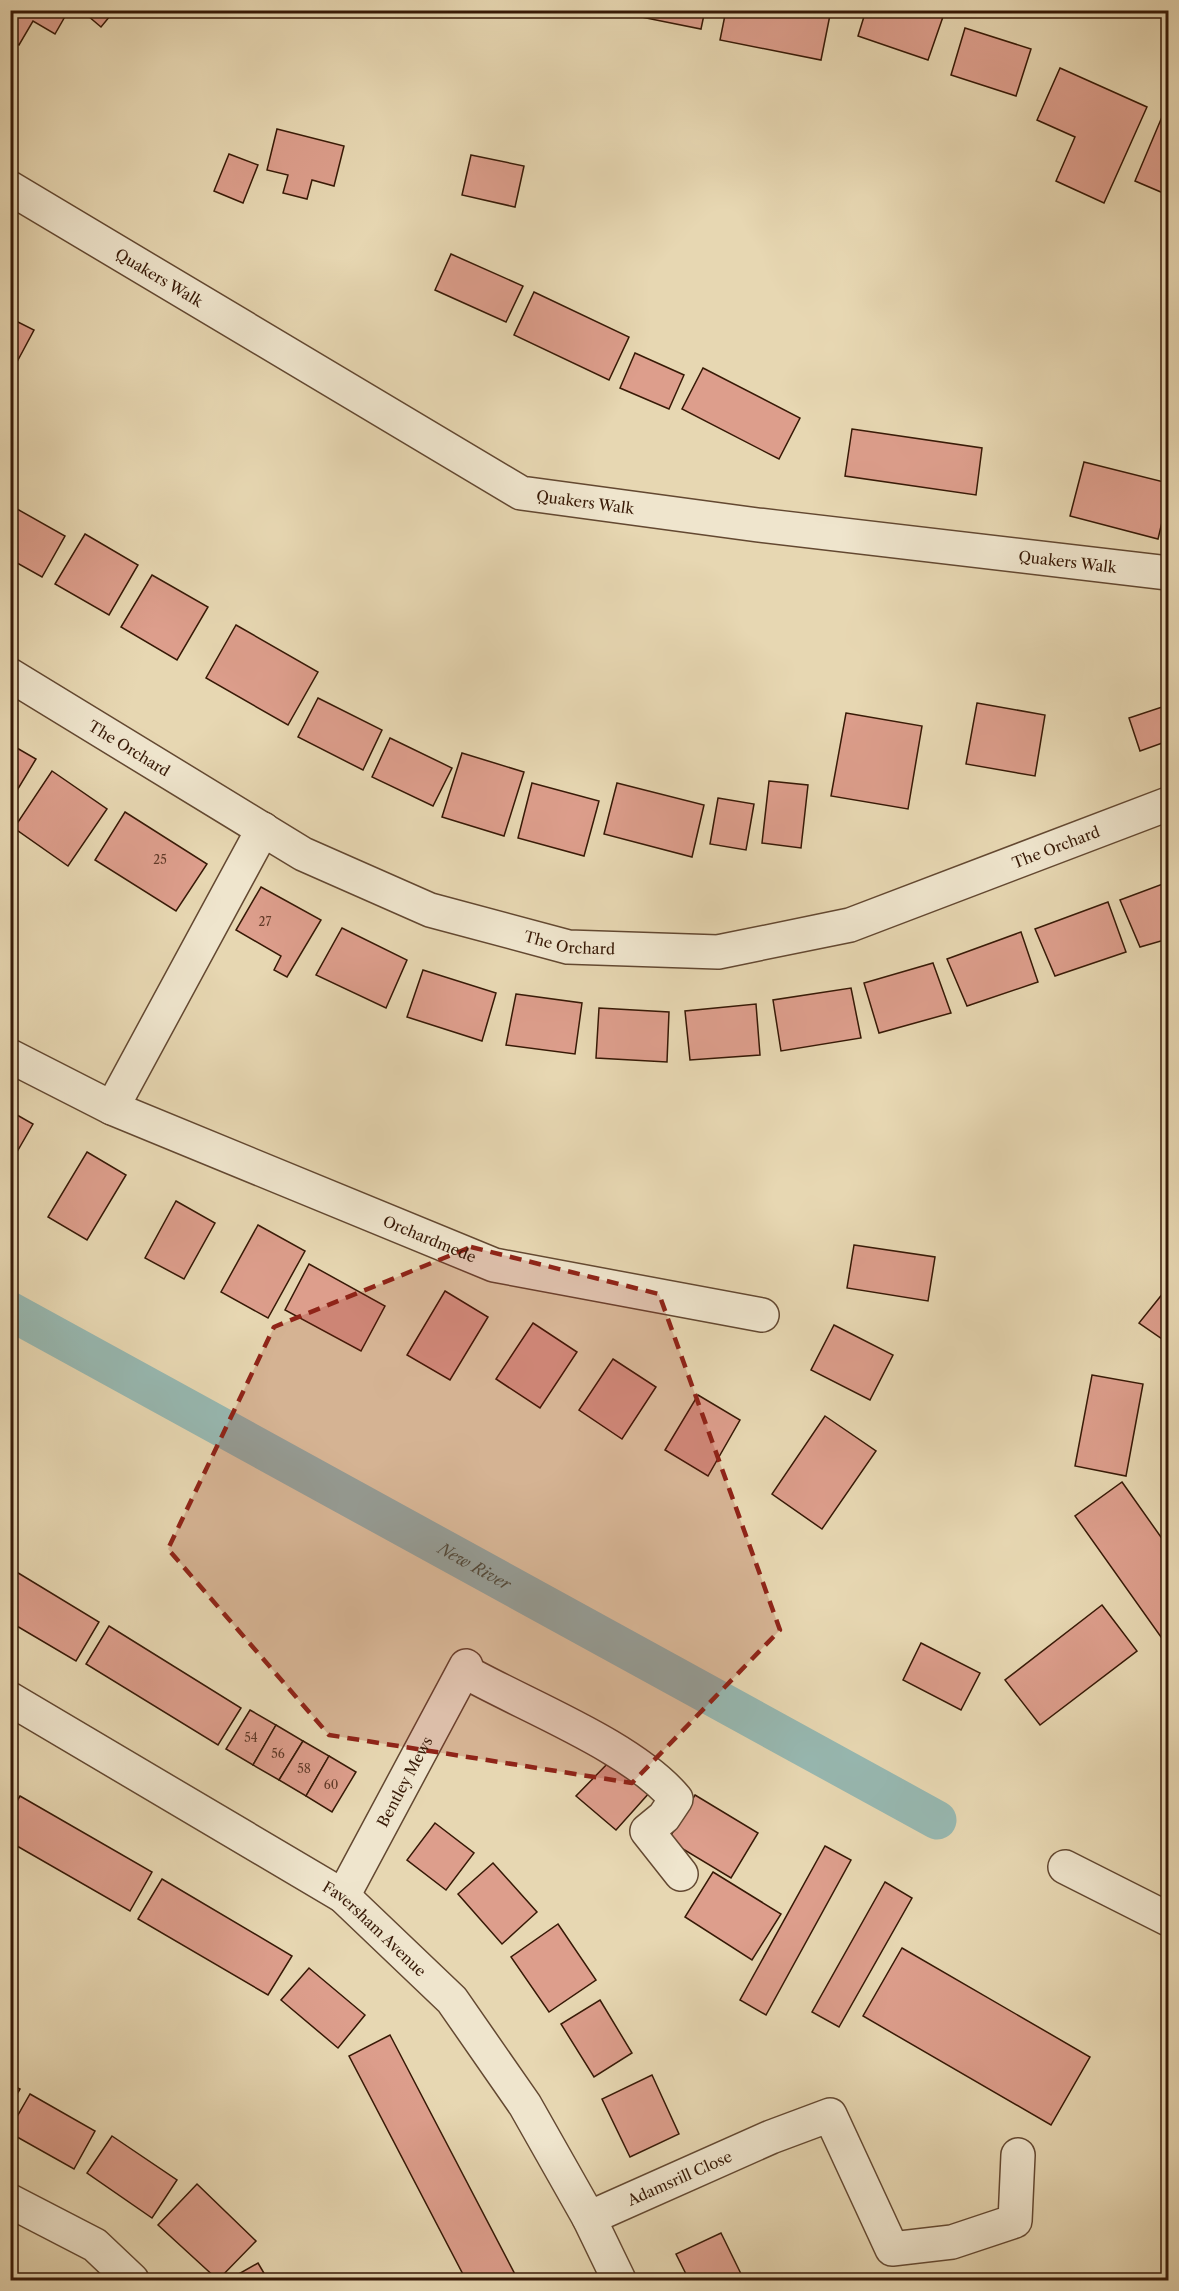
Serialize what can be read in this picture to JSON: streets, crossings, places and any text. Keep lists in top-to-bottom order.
{
  "streets": {
    "street": [
      "Quakers Walk",
      "The Orchard",
      "Orchardmede",
      "Bentley Mews",
      "Faversham Avenue",
      "Adamsrill Close"
    ]
  },
  "crossings": [
    ["Bentley Mews", "Faversham Avenue"],
    ["Faversham Avenue", "Adamsrill Close"]
  ],
  "water": ["New River"],
  "house_numbers": [
    "25",
    "27",
    "54",
    "56",
    "58",
    "60"
  ]
}
